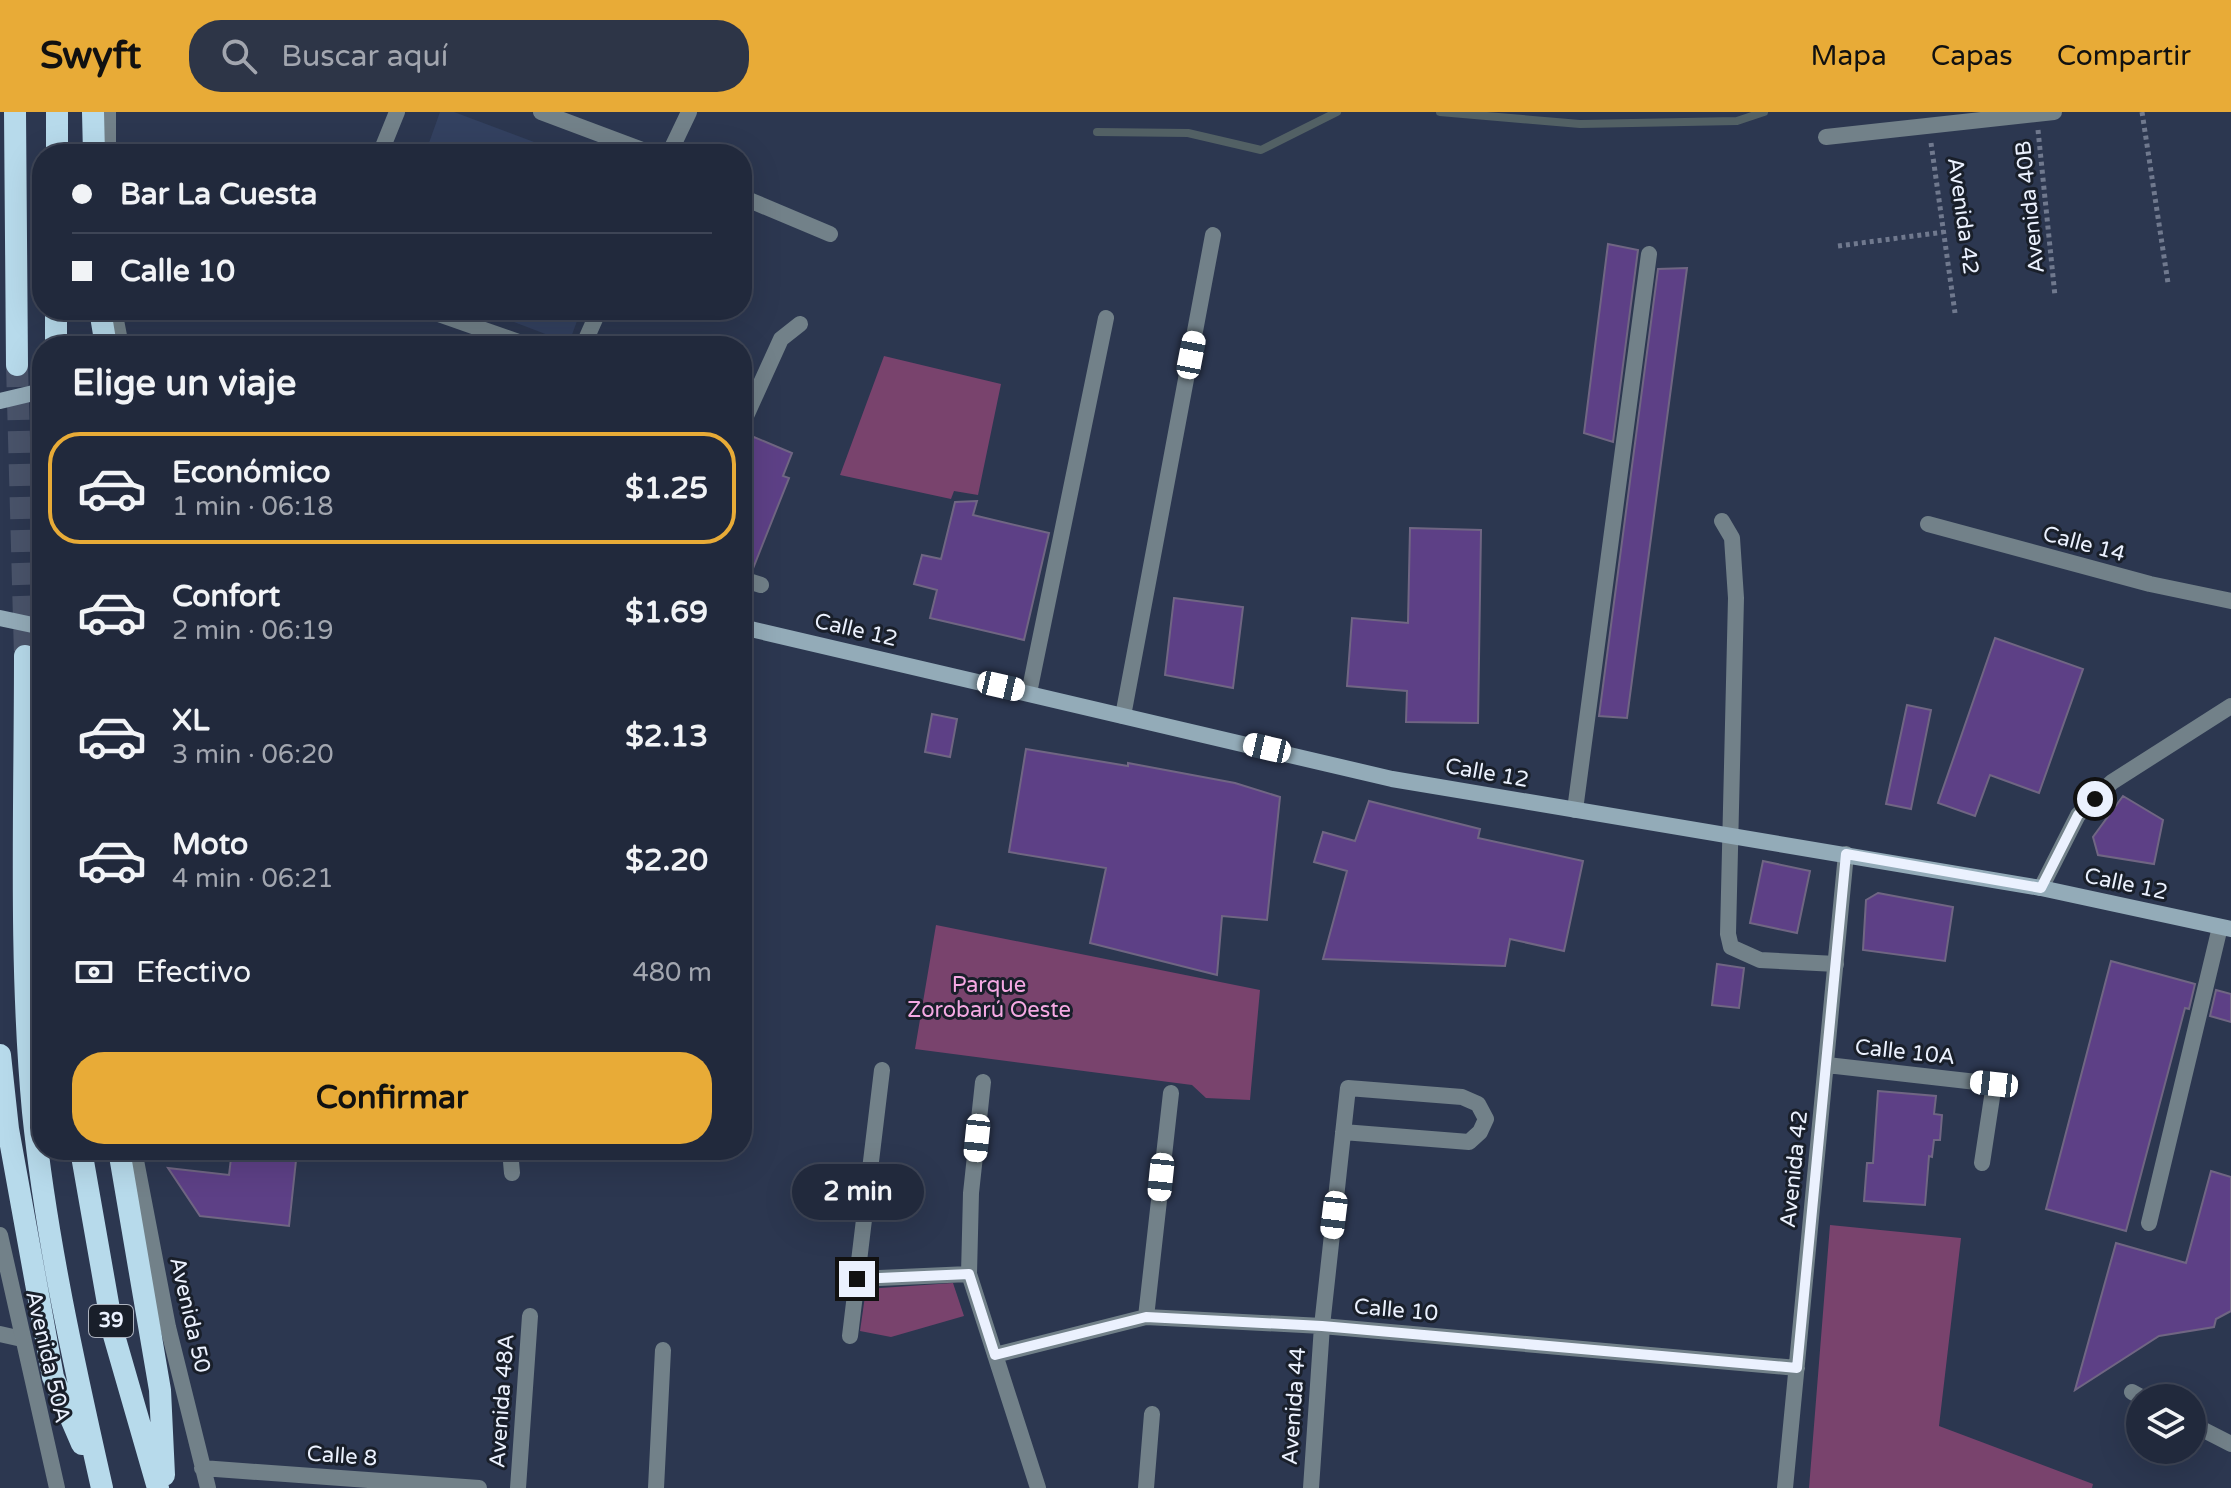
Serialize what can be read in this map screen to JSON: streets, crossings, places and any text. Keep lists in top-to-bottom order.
{
  "streets": {
    "highway": ["39"],
    "main road": ["Calle 12"],
    "street": [
      "Avenida 42",
      "Calle 14",
      "Calle 10A",
      "Calle 10",
      "Avenida 50",
      "Avenida 50A",
      "Avenida 48A",
      "Avenida 44",
      "Calle 8"
    ],
    "path": ["Avenida 40B"]
  },
  "crossings": [
    ["Avenida 42", "Calle 12"],
    ["Avenida 42", "Calle 10A"],
    ["Avenida 42", "Calle 10"],
    ["Calle 10", "Avenida 44"],
    ["Avenida 50", "Calle 8"]
  ],
  "parks": ["Parque Zorobarú Oeste"],
  "page": {
    "header": "Swyft",
    "search": "Buscar aquí",
    "nav": ["Mapa", "Capas", "Compartir"],
    "banner": ["Bar La Cuesta", "Calle 10"],
    "heading": "Elige un viaje",
    "list": [
      {
        "name": "Económico",
        "note": "1 min · 06:18",
        "value": "$1.25"
      },
      {
        "name": "Confort",
        "note": "2 min · 06:19",
        "value": "$1.69"
      },
      {
        "name": "XL",
        "note": "3 min · 06:20",
        "value": "$2.13"
      },
      {
        "name": "Moto",
        "note": "4 min · 06:21",
        "value": "$2.20"
      }
    ],
    "pay": ["Efectivo", "480 m"],
    "buttons": "Confirmar",
    "bubble": "2 min"
  }
}
